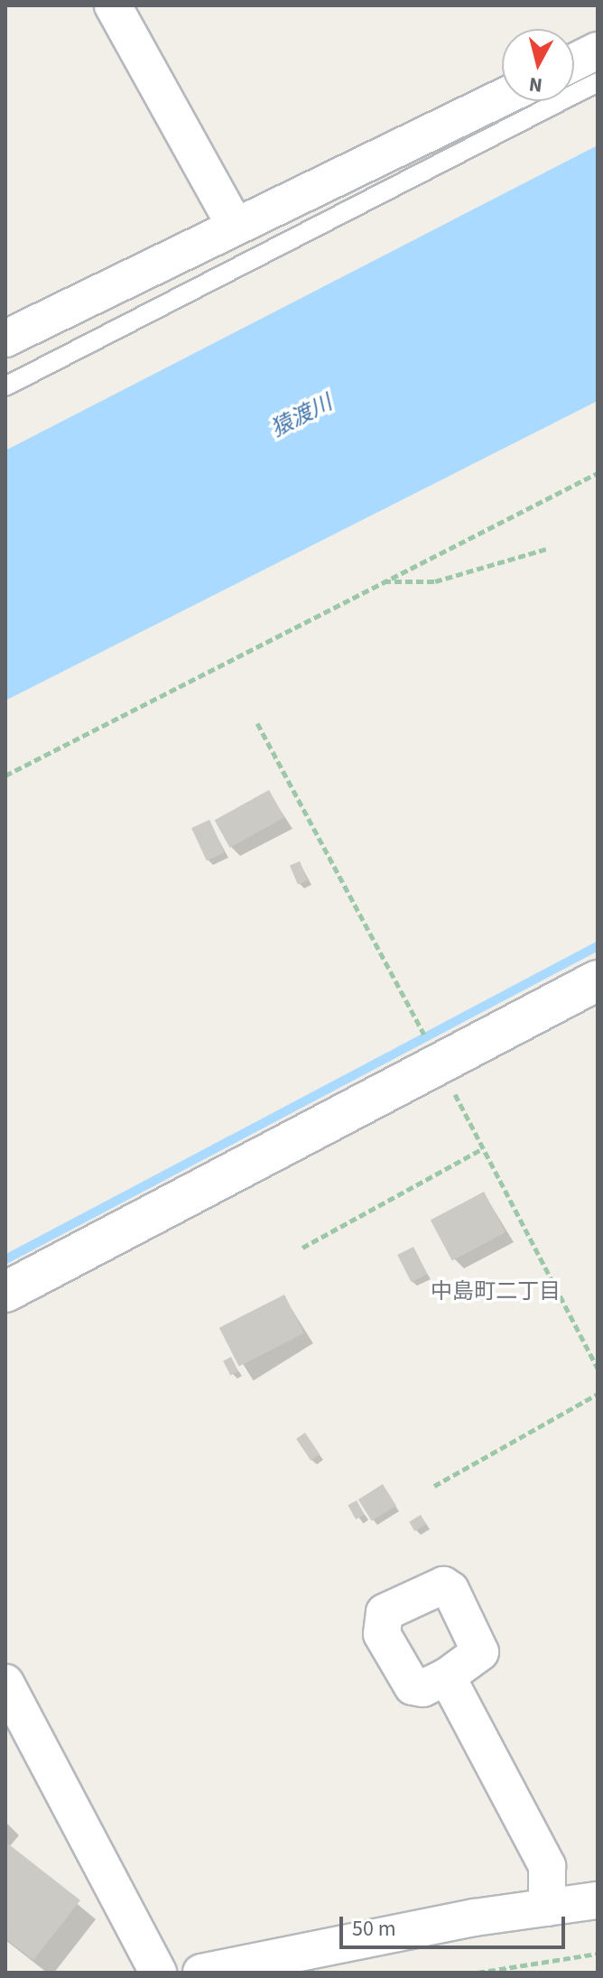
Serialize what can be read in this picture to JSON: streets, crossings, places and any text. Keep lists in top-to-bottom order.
{
  "districts": ["中島町二丁目"],
  "water": ["猿渡川"],
  "scale_bar": "50 m",
  "north": "bottom"
}
